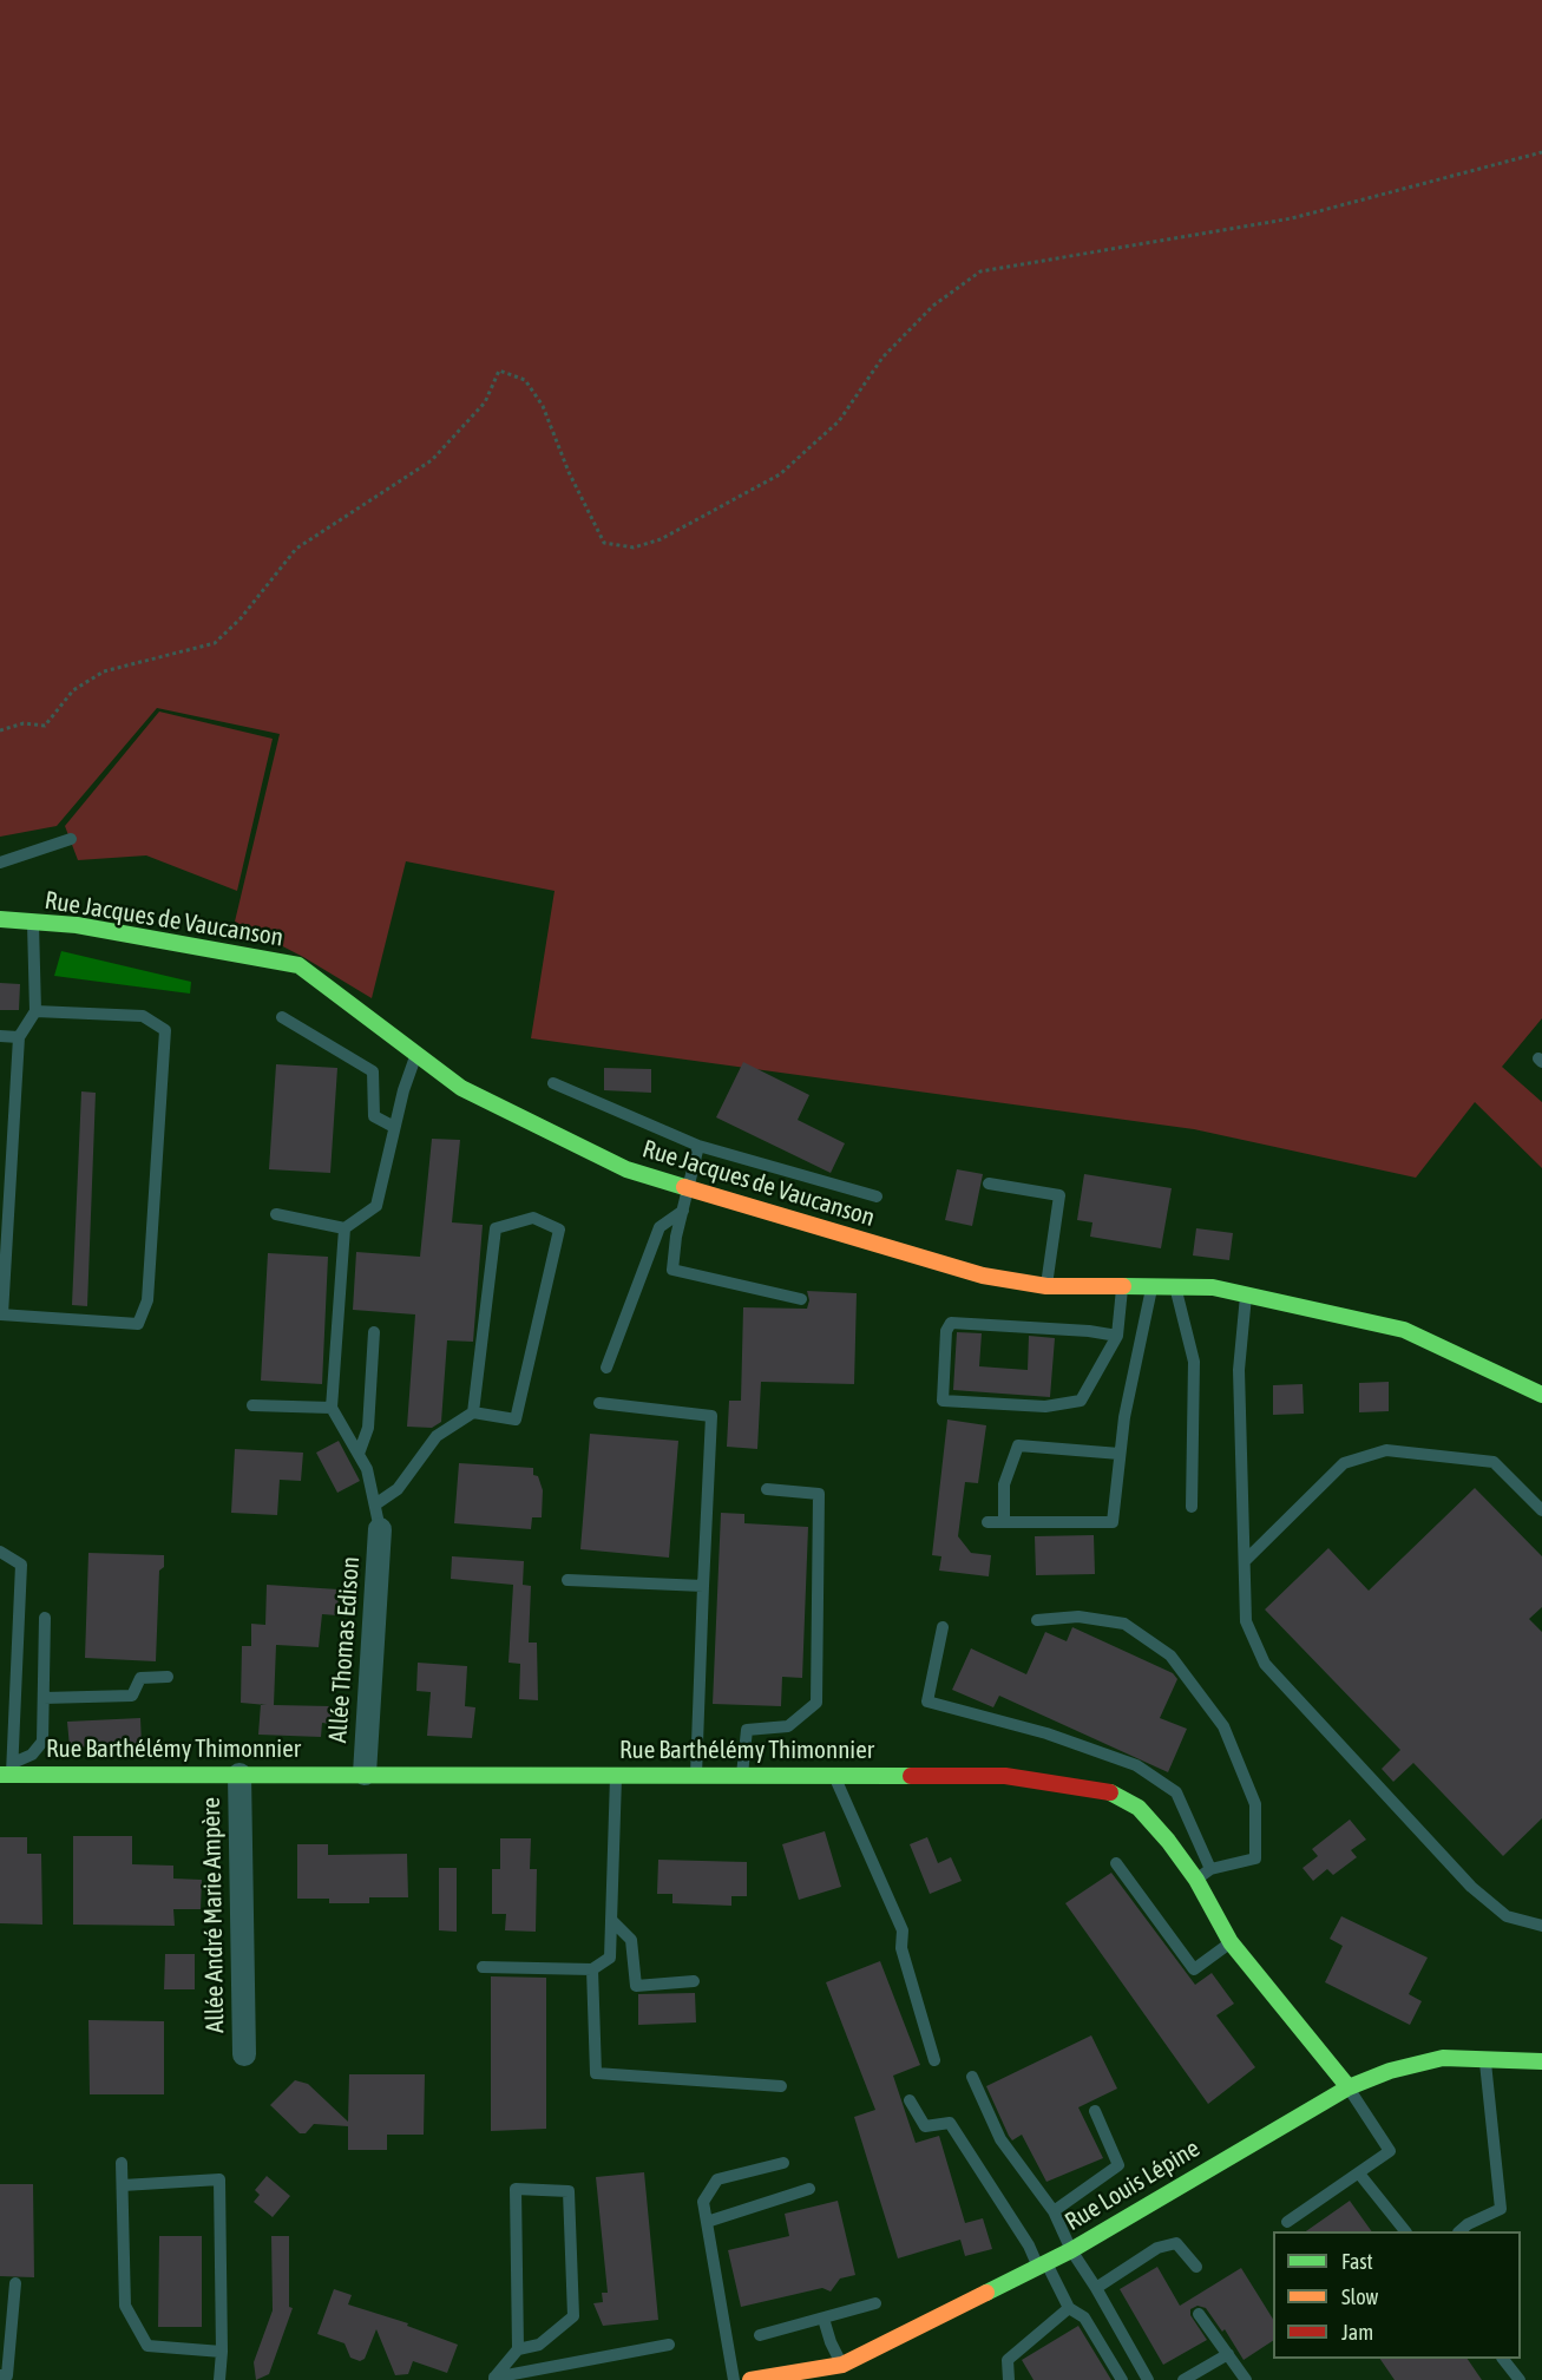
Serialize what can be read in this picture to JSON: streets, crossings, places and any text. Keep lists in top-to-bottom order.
{
  "streets": {
    "street": [
      "Rue Jacques de Vaucanson",
      "Allée Thomas Edison",
      "Rue Barthélémy Thimonnier",
      "Allée André Marie Ampère",
      "Rue Louis Lépine"
    ]
  },
  "crossings": [
    ["Allée Thomas Edison", "Rue Barthélémy Thimonnier"],
    ["Rue Barthélémy Thimonnier", "Allée André Marie Ampère"],
    ["Rue Barthélémy Thimonnier", "Rue Louis Lépine"]
  ],
  "legend": ["Fast", "Slow", "Jam"]
}
